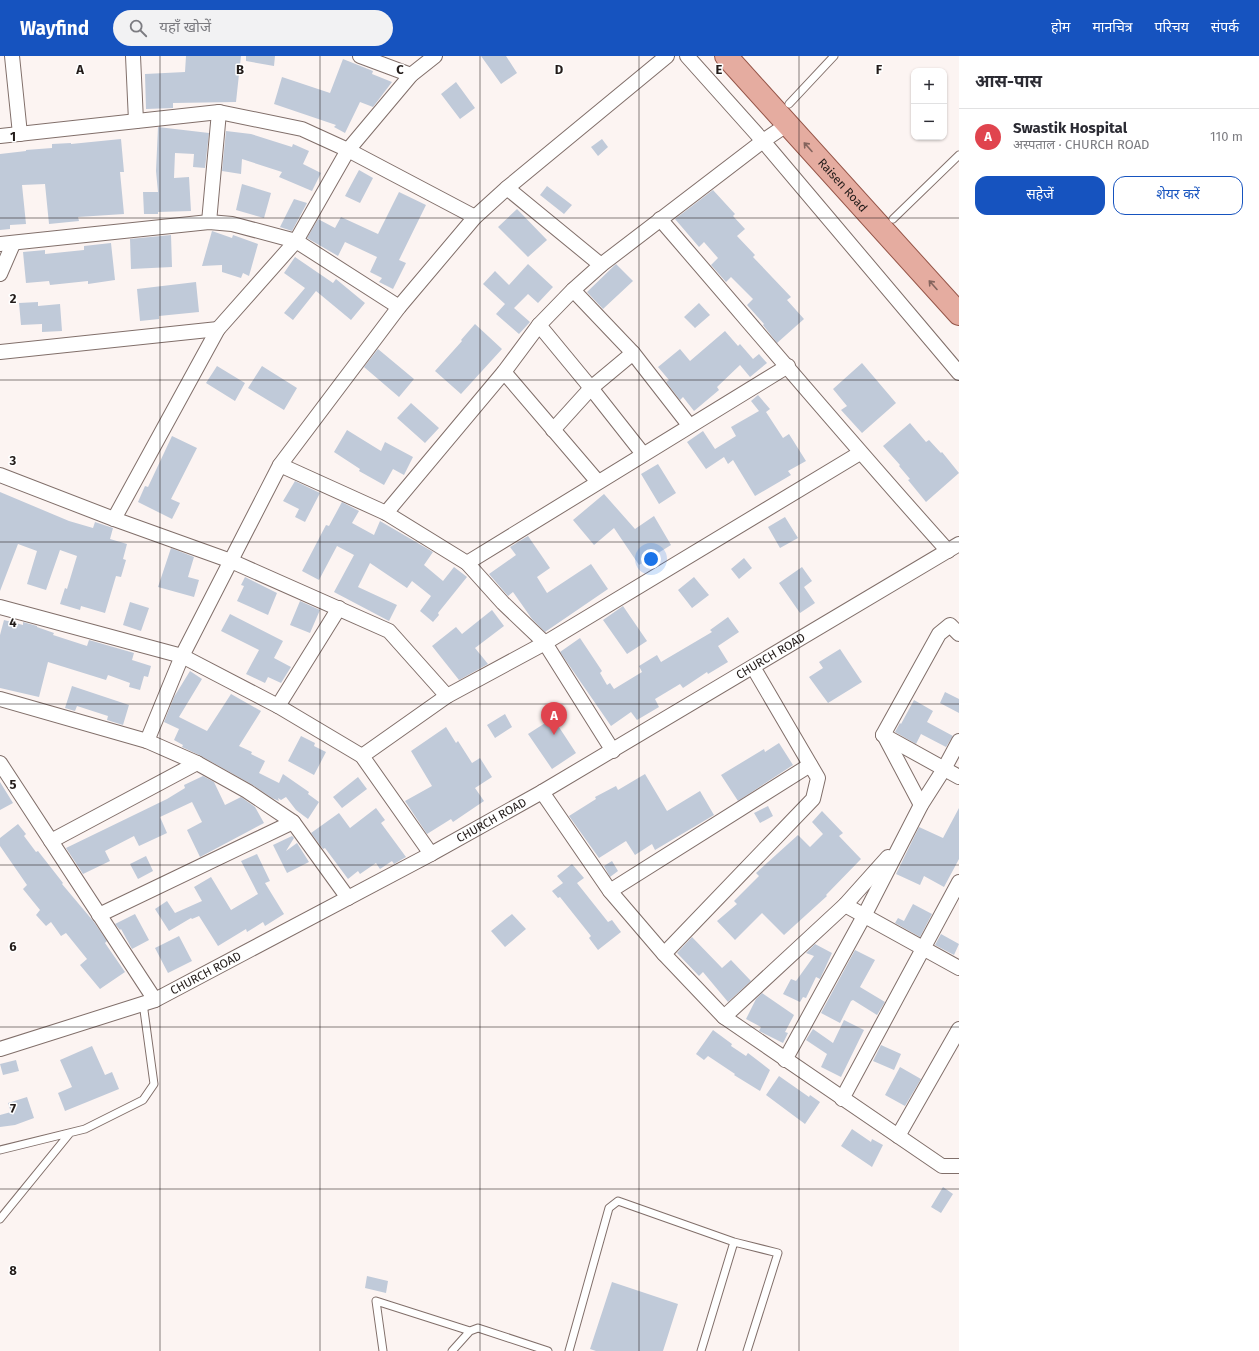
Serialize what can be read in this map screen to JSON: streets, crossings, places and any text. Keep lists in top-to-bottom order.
{
  "streets": {
    "main road": ["Raisen Road"],
    "street": ["CHURCH ROAD"]
  },
  "page": {
    "header": "Wayfind",
    "search": "यहाँ खोजें",
    "nav": [
      "होम",
      "मानचित्र",
      "परिचय",
      "संपर्क"
    ],
    "heading": "आस-पास",
    "map_buttons": ["+", "−"],
    "list": [
      {
        "mark": "A",
        "name": "Swastik Hospital",
        "note": "अस्पताल · CHURCH ROAD",
        "value": "110 m"
      }
    ],
    "buttons": ["सहेजें", "शेयर करें"],
    "pins": "A"
  },
  "grid": {
    "columns": [
      "A",
      "B",
      "C",
      "D",
      "E",
      "F"
    ],
    "rows": [
      "1",
      "2",
      "3",
      "4",
      "5",
      "6",
      "7",
      "8"
    ]
  }
}
